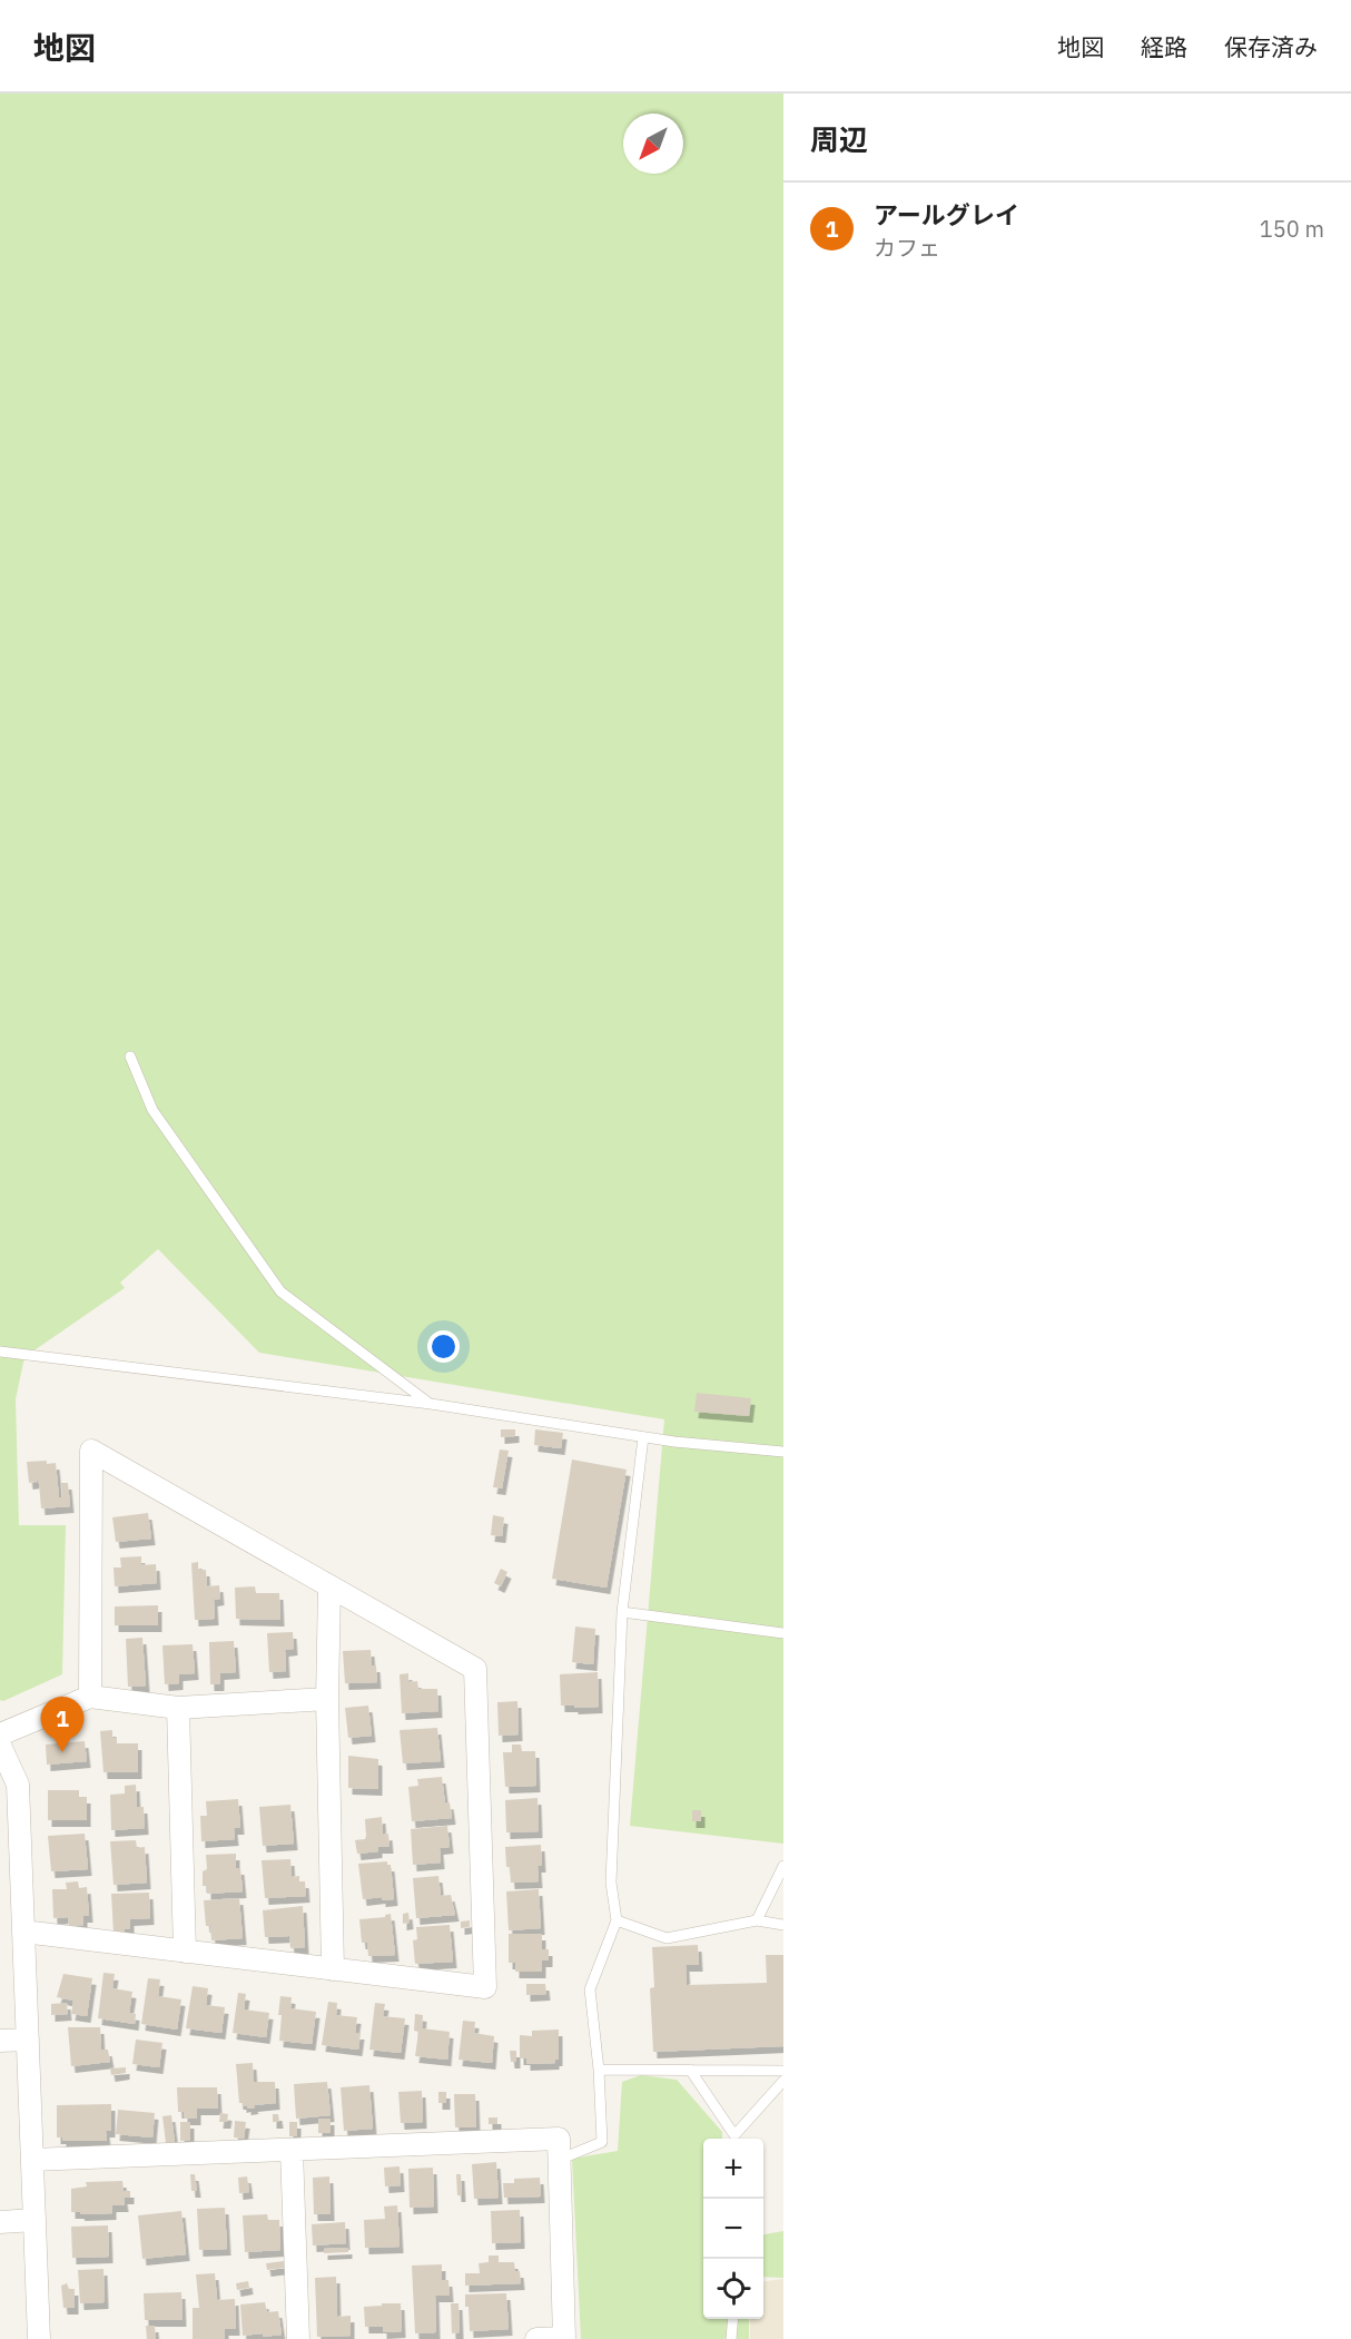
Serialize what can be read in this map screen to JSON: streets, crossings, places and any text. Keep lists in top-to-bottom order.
{
  "north": "bottom left",
  "page": {
    "header": "地図",
    "nav": ["地図", "経路", "保存済み"],
    "heading": "周辺",
    "list": [
      {
        "mark": "1",
        "name": "アールグレイ",
        "note": "カフェ",
        "value": "150 m"
      }
    ],
    "pins": "1",
    "map_buttons": ["+", "−"]
  }
}
